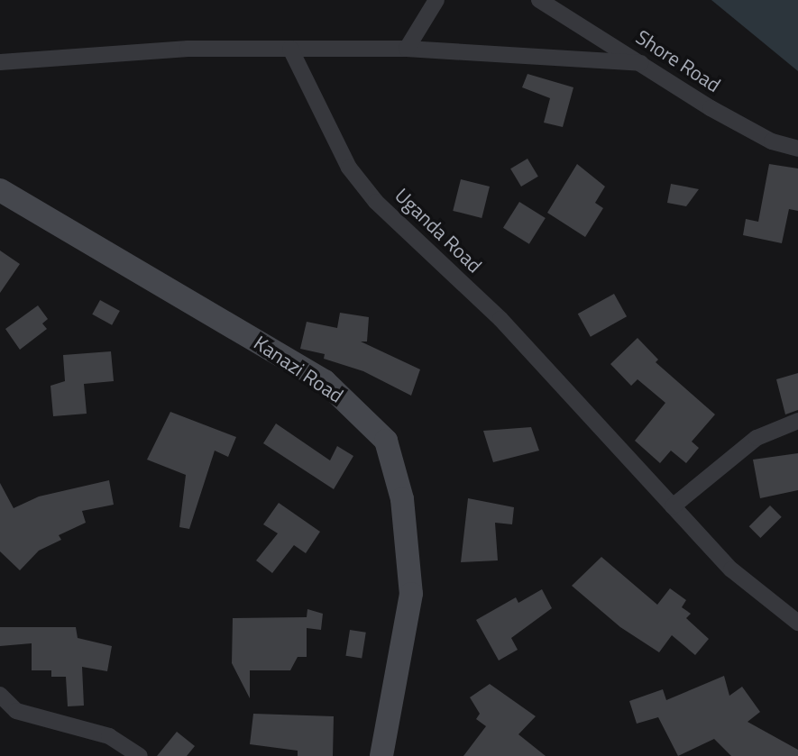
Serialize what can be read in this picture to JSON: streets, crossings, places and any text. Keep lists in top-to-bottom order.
{
  "streets": {
    "main road": ["Kanazi Road"],
    "street": ["Shore Road", "Uganda Road"]
  }
}
